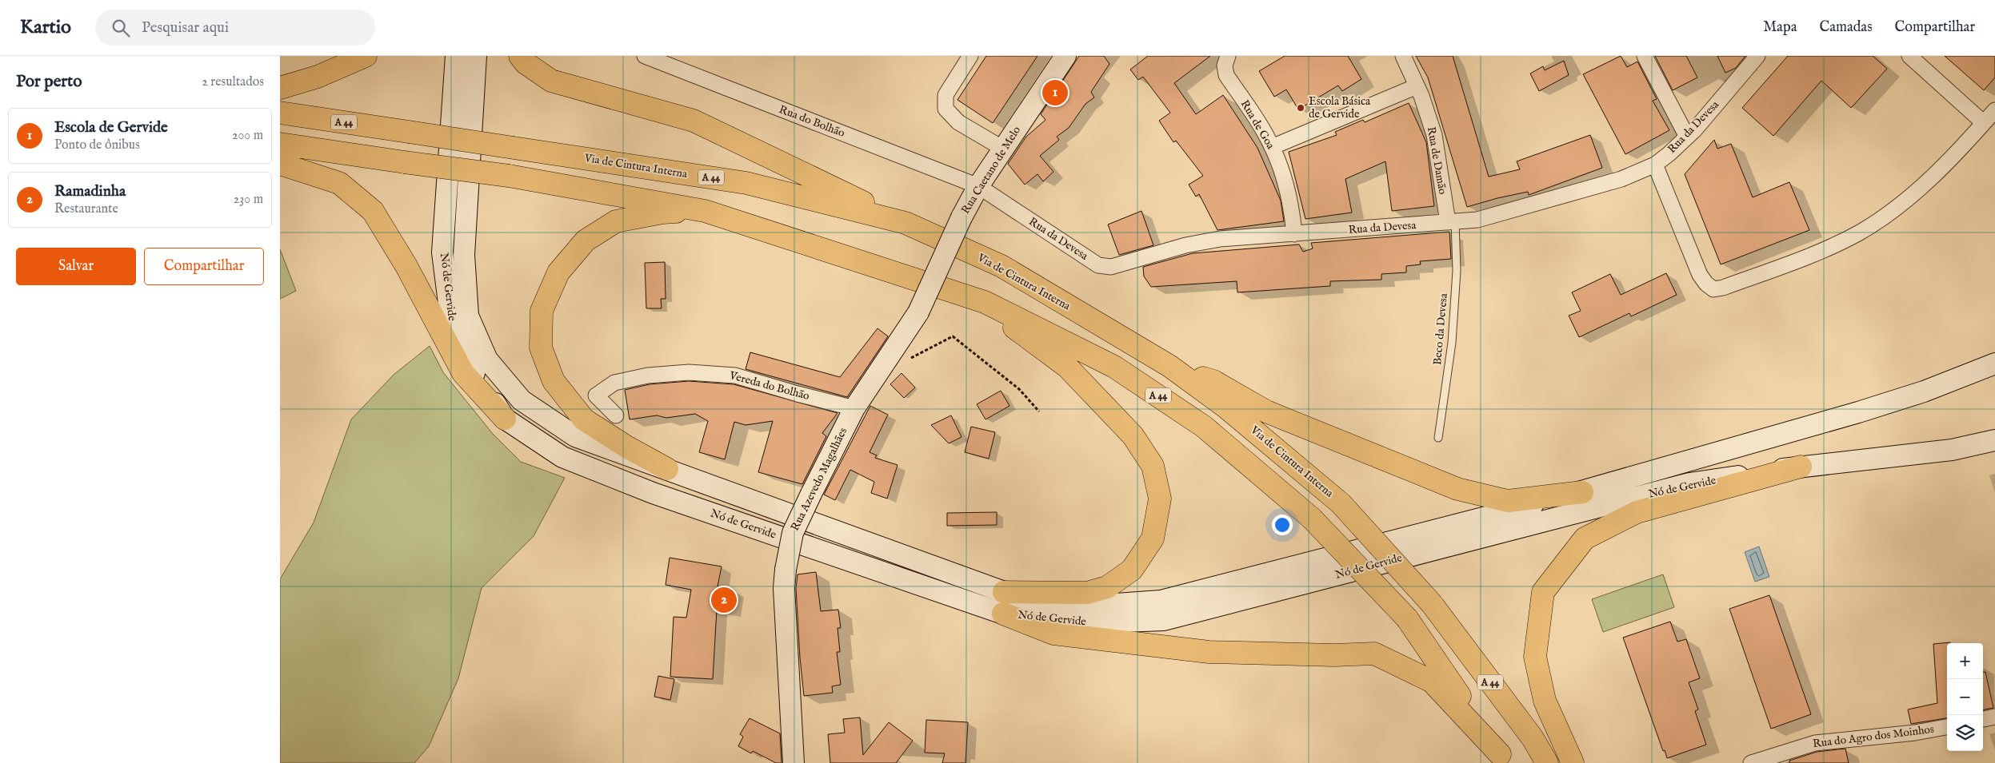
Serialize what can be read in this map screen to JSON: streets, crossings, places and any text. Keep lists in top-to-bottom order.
{
  "streets": {
    "highway": ["A 44", "Via de Cintura Interna"],
    "main road": ["Rua Caetano de Melo", "Nó de Gervide", "Rua Azevedo Magalhães"],
    "street": [
      "Rua do Bolhão",
      "Rua de Goa",
      "Rua da Devesa",
      "Rua de Damão",
      "Vereda do Bolhão",
      "Rua do Agro dos Moinhos"
    ],
    "lane": ["Beco da Devesa"]
  },
  "crossings": [
    ["Rua do Bolhão", "Rua da Devesa"],
    ["Rua do Bolhão", "Rua Caetano de Melo"],
    ["Rua de Goa", "Rua da Devesa"],
    ["Rua da Devesa", "Rua de Damão"],
    ["Rua da Devesa", "Rua Caetano de Melo"],
    ["Rua da Devesa", "Beco da Devesa"],
    ["Rua de Damão", "Beco da Devesa"],
    ["Rua Caetano de Melo", "Rua Azevedo Magalhães"],
    ["Vereda do Bolhão", "Rua Azevedo Magalhães"]
  ],
  "places": ["Escola Básica de Gervide"],
  "page": {
    "header": "Kartio",
    "search": "Pesquisar aqui",
    "nav": ["Mapa", "Camadas", "Compartilhar"],
    "heading": ["Por perto", "2 resultados"],
    "pins": ["1", "2"],
    "list": [
      {
        "mark": "1",
        "name": "Escola de Gervide",
        "note": "Ponto de ônibus",
        "value": "200 m"
      },
      {
        "mark": "2",
        "name": "Ramadinha",
        "note": "Restaurante",
        "value": "230 m"
      }
    ],
    "buttons": ["Salvar", "Compartilhar"],
    "map_buttons": ["+", "−"]
  }
}
